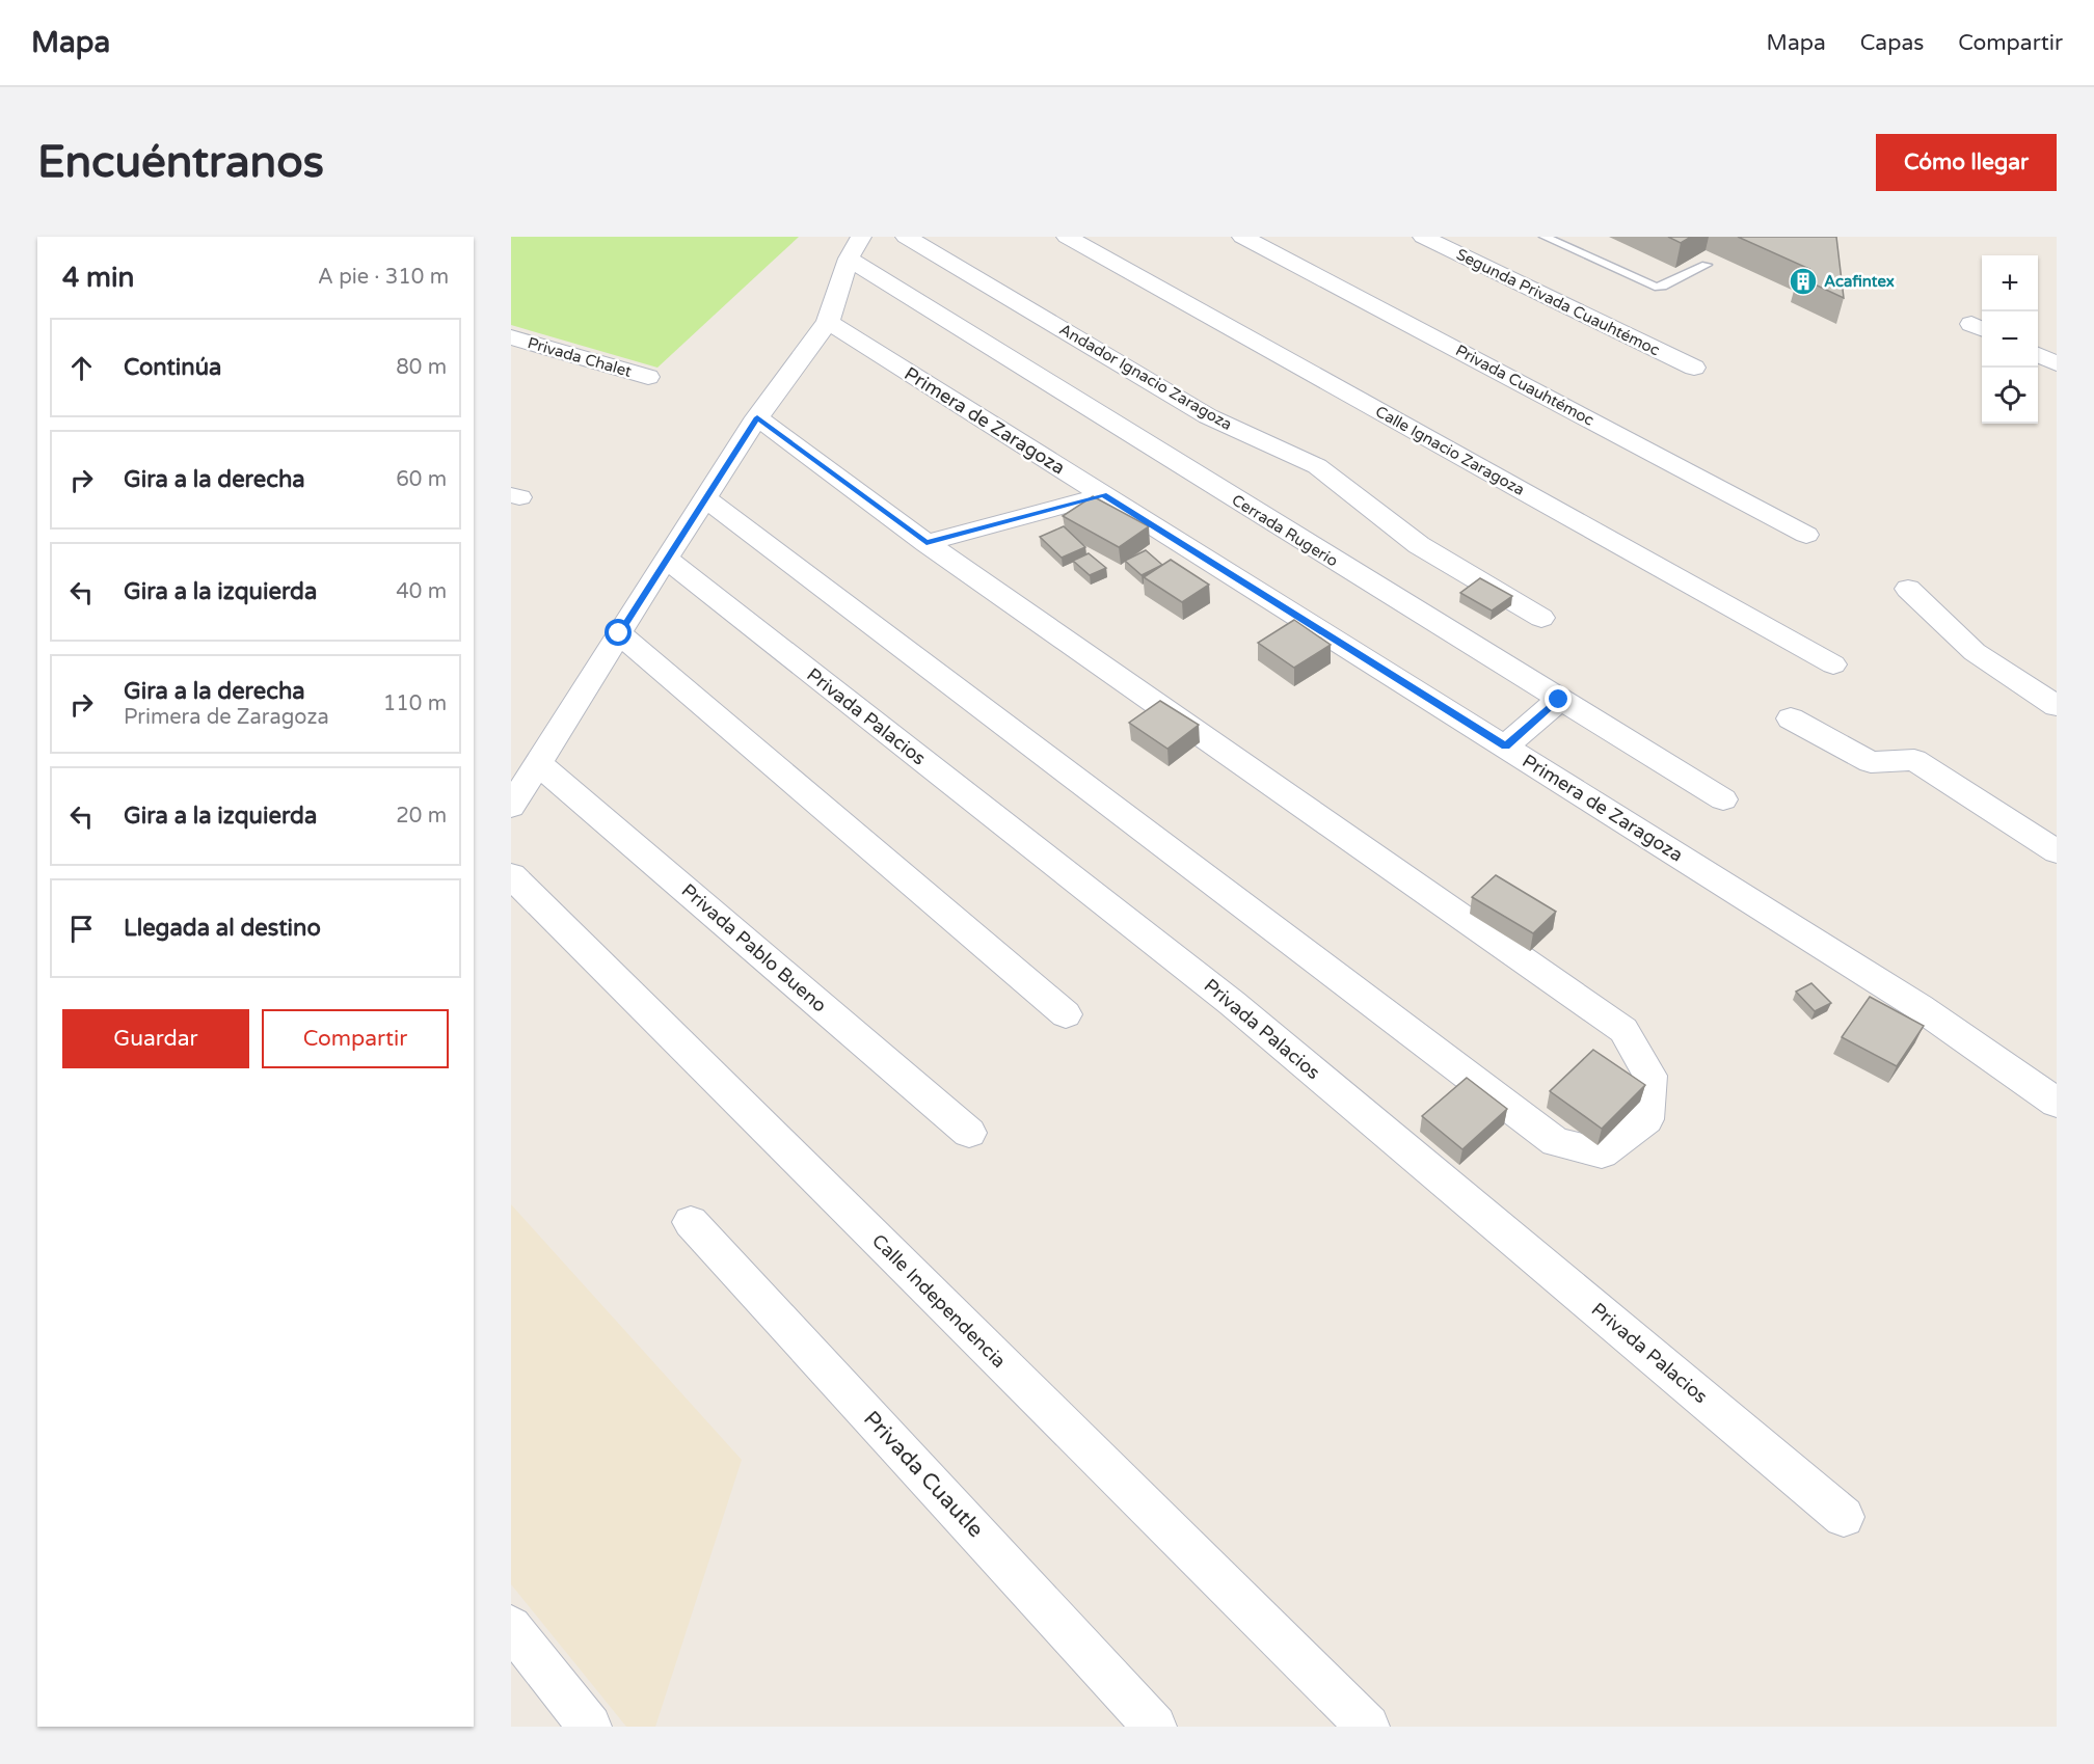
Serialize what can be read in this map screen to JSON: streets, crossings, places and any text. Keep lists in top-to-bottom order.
{
  "streets": {
    "street": [
      "Segunda Privada Cuauhtémoc",
      "Privada Chalet",
      "Andador Ignacio Zaragoza",
      "Privada Cuauhtémoc",
      "Primera de Zaragoza",
      "Calle Ignacio Zaragoza",
      "Cerrada Rugerio",
      "Privada Palacios",
      "Privada Pablo Bueno",
      "Calle Independencia",
      "Privada Cuautle"
    ]
  },
  "places": {
    "building": ["Acafintex"]
  },
  "page": {
    "header": "Mapa",
    "nav": ["Mapa", "Capas", "Compartir"],
    "buttons": [
      "Cómo llegar",
      ["Guardar", "Compartir"]
    ],
    "title": "Encuéntranos",
    "heading": ["4 min", "A pie · 310 m"],
    "map_buttons": ["+", "−"],
    "list": [
      ["Continúa", "80 m"],
      ["Gira a la derecha", "60 m"],
      ["Gira a la izquierda", "40 m"],
      ["Gira a la derecha", "Primera de Zaragoza", "110 m"],
      ["Gira a la izquierda", "20 m"],
      "Llegada al destino"
    ]
  }
}
